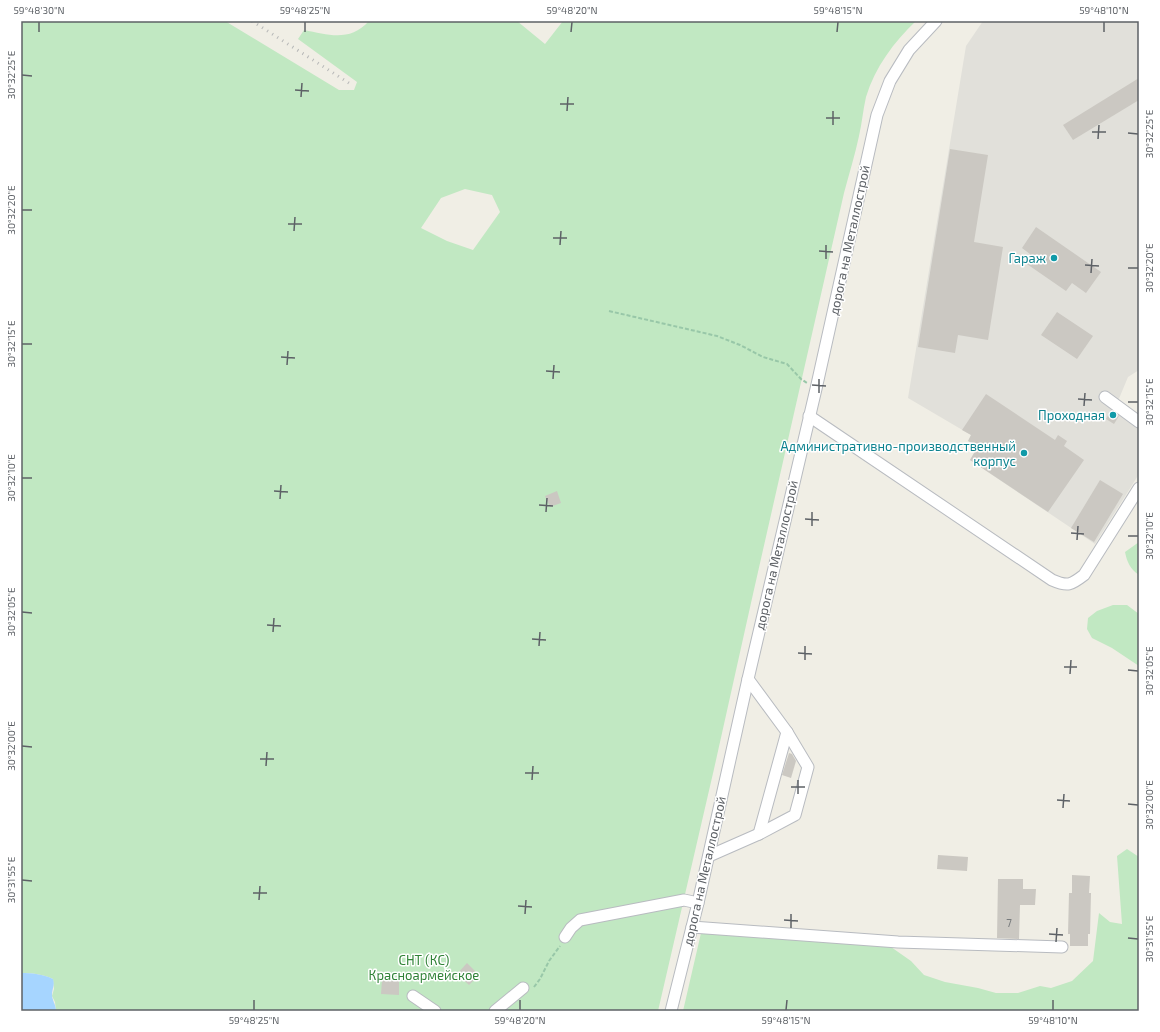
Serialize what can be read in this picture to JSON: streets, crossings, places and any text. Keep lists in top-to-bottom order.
{
  "streets": {
    "street": ["дорога на Металлострой"]
  },
  "parks": ["СНТ (КС) Красноармейское"],
  "places": ["Гараж", "Проходная", "Административно-производственный корпус"],
  "house_numbers": ["7"],
  "coordinates": [
    "59°48'30\"N",
    "59°48'25\"N",
    "59°48'20\"N",
    "59°48'15\"N",
    "59°48'10\"N",
    "30°32'25\"E",
    "30°32'20\"E",
    "30°32'15\"E",
    "30°32'10\"E",
    "30°32'05\"E",
    "30°32'00\"E",
    "30°31'55\"E"
  ]
}
